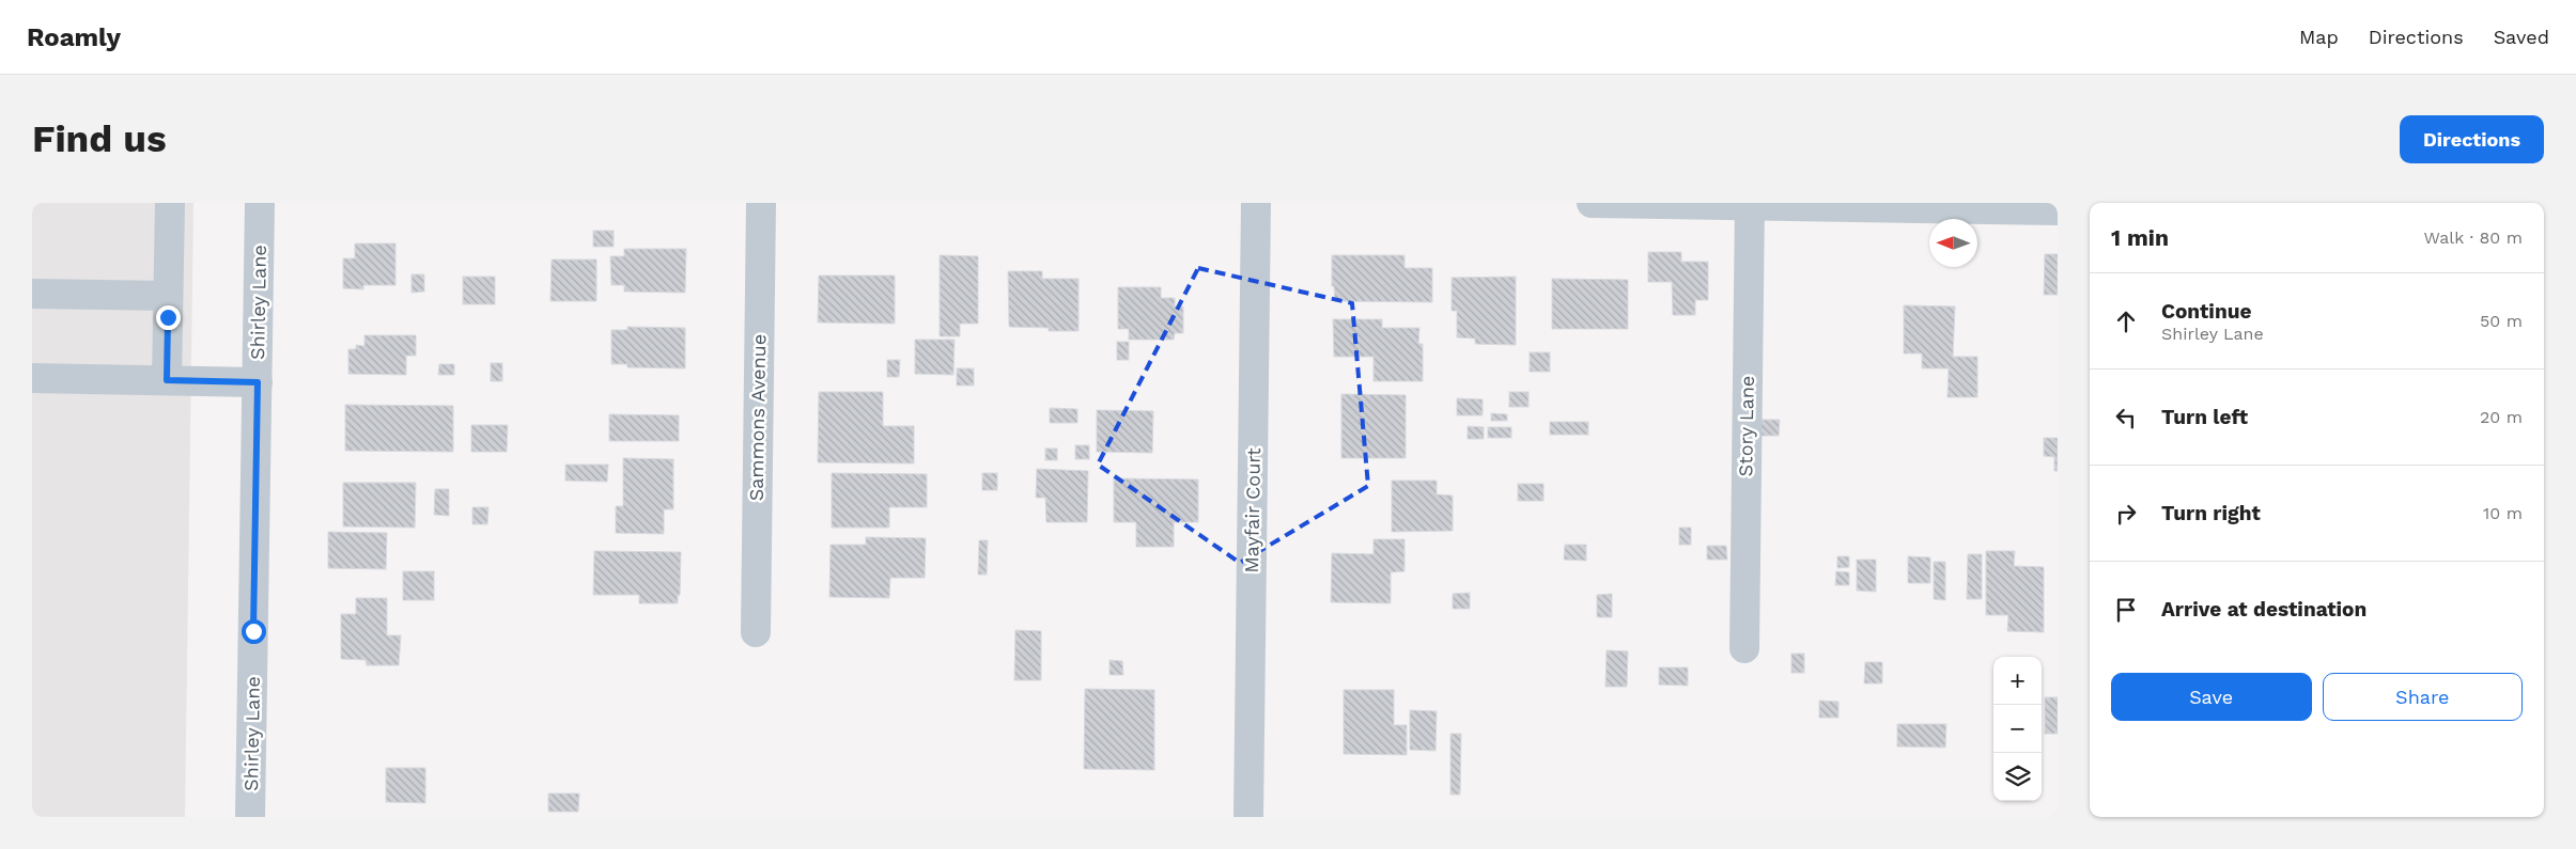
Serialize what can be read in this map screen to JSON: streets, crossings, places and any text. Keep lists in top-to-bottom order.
{
  "streets": {
    "street": [
      "Shirley Lane",
      "Sammons Avenue",
      "Story Lane",
      "Mayfair Court"
    ]
  },
  "north": "left",
  "page": {
    "header": "Roamly",
    "nav": ["Map", "Directions", "Saved"],
    "buttons": [
      "Directions",
      ["Save", "Share"]
    ],
    "title": "Find us",
    "heading": ["1 min", "Walk · 80 m"],
    "list": [
      ["Continue", "Shirley Lane", "50 m"],
      ["Turn left", "20 m"],
      ["Turn right", "10 m"],
      "Arrive at destination"
    ],
    "map_buttons": ["+", "−"]
  }
}
